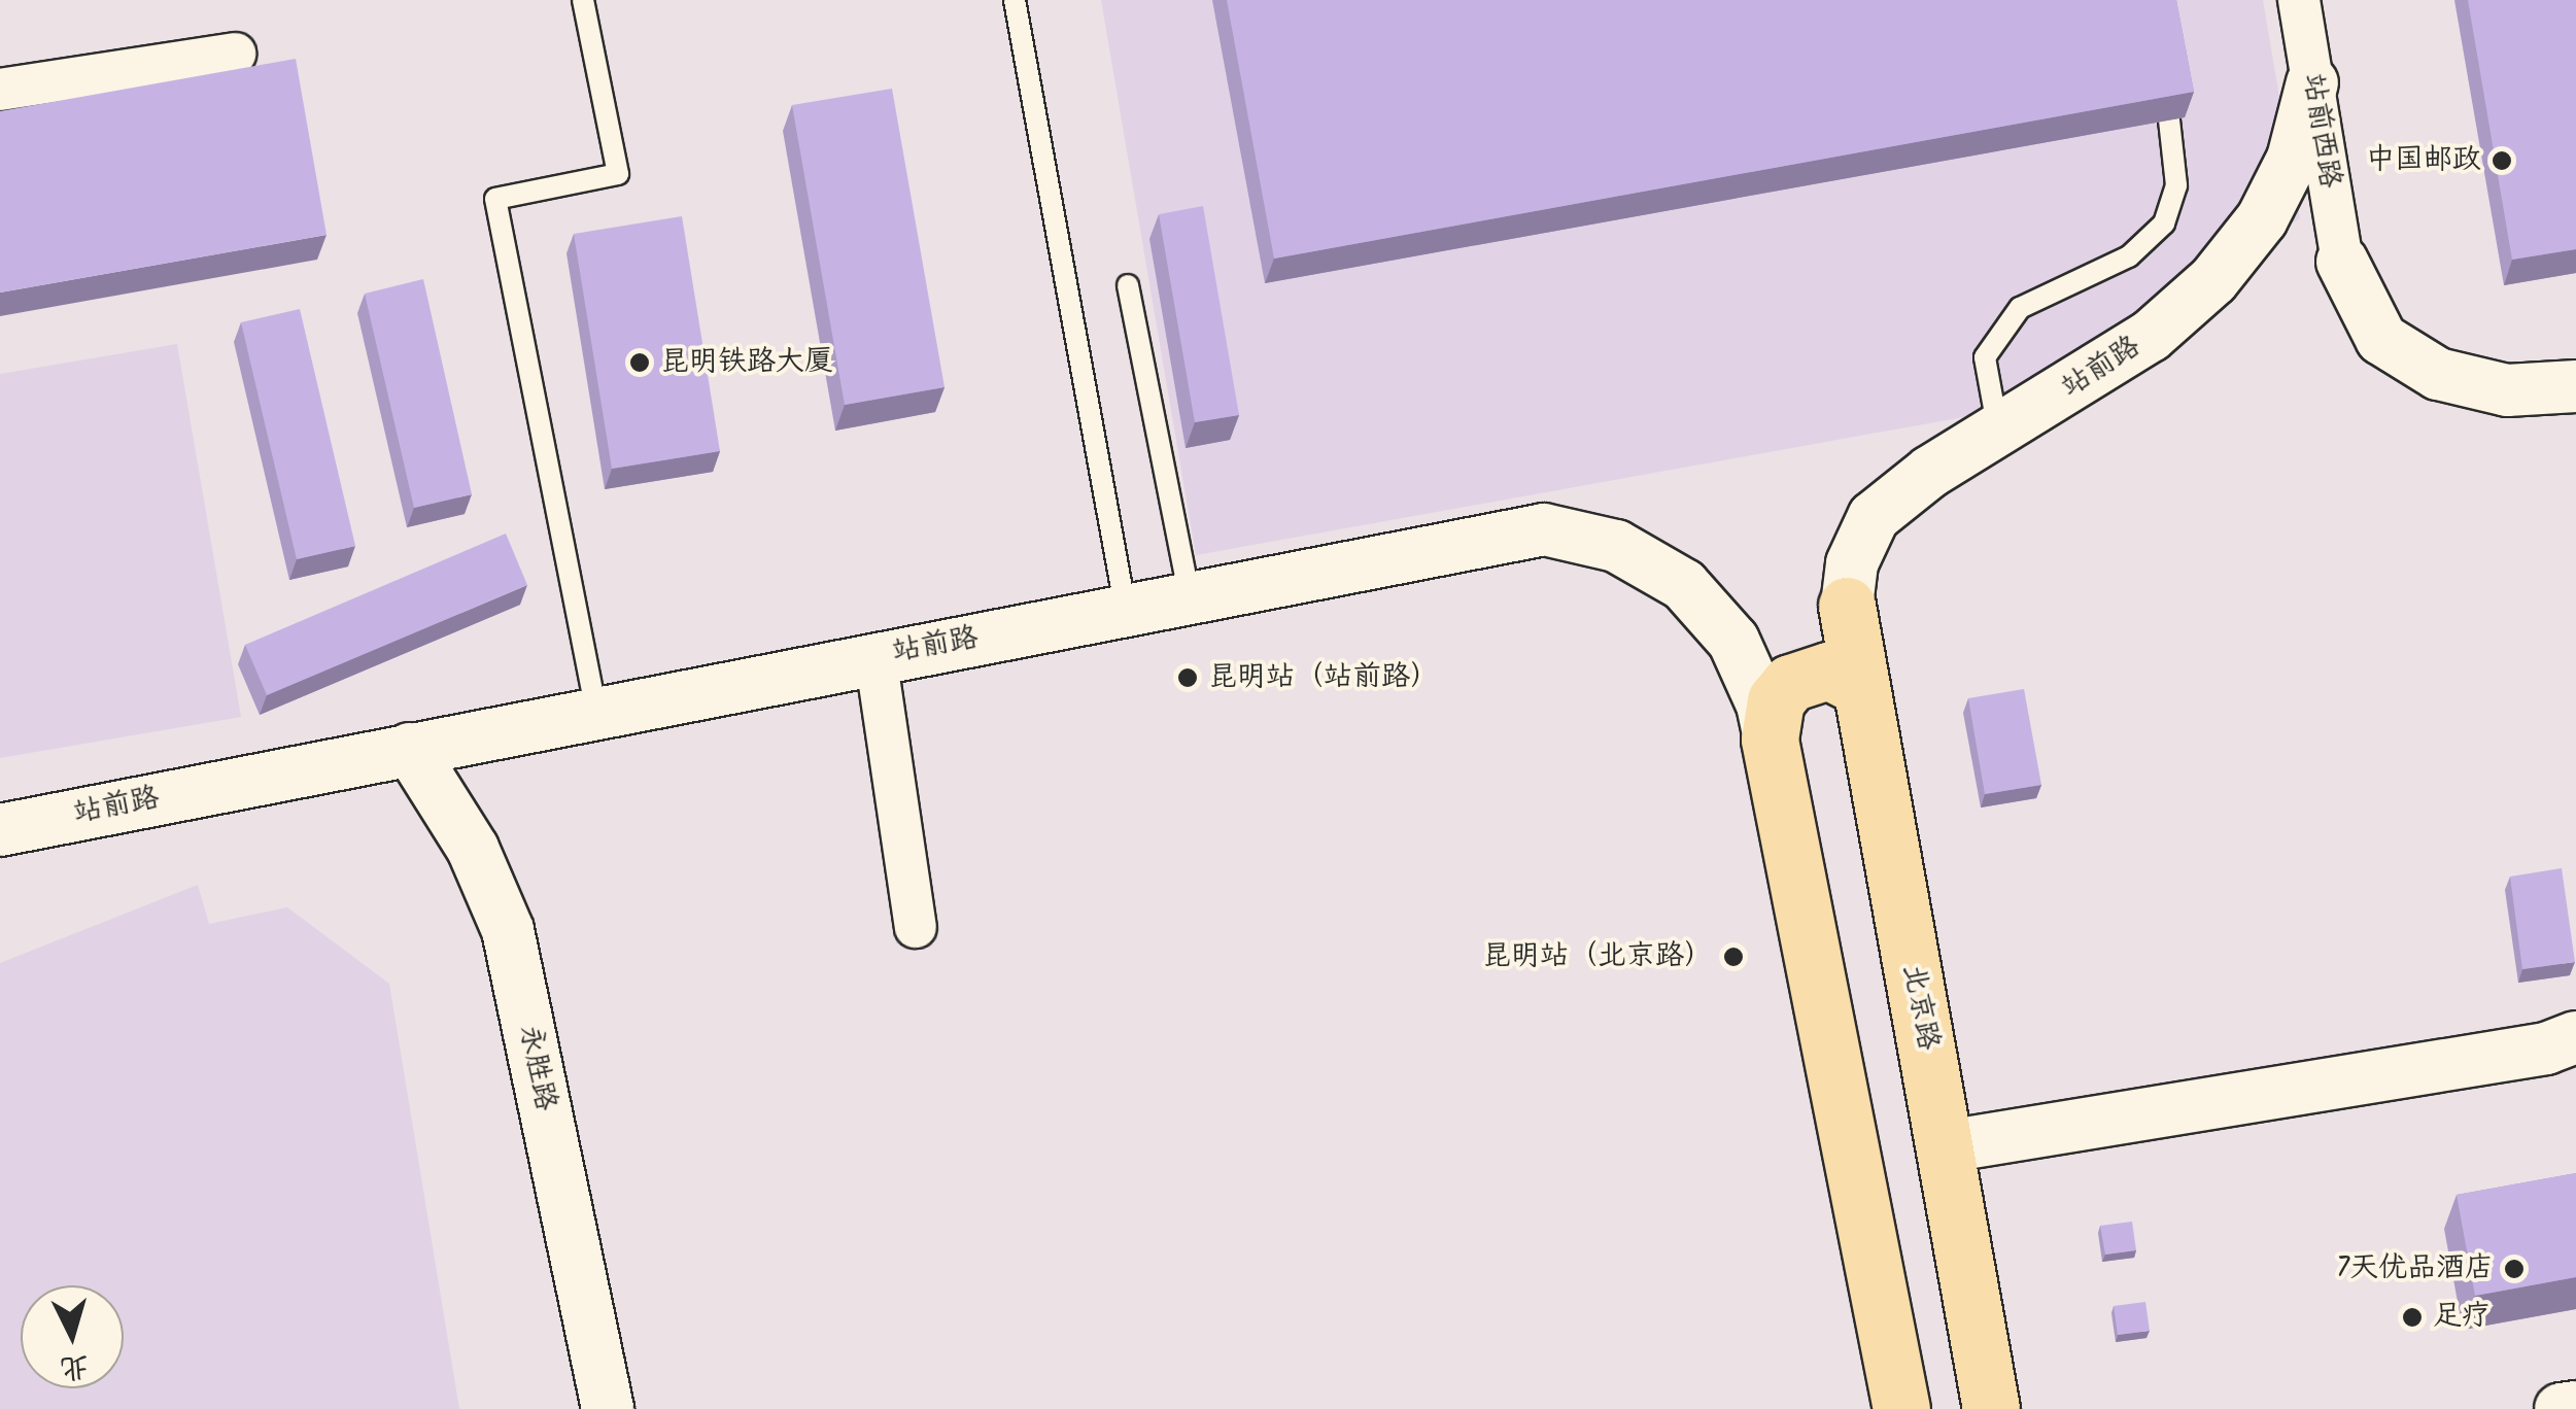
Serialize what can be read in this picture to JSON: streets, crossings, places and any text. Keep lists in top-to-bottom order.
{
  "streets": {
    "main road": ["北京路"],
    "street": ["站前西路", "站前路", "永胜路"]
  },
  "crossings": [
    ["站前西路", "站前路"],
    ["站前路", "北京路"],
    ["站前路", "永胜路"]
  ],
  "places": [
    "中国邮政",
    "昆明铁路大厦",
    "昆明站（站前路）",
    "昆明站（北京路）",
    "7天优品酒店",
    "足疗"
  ],
  "north": "bottom"
}
